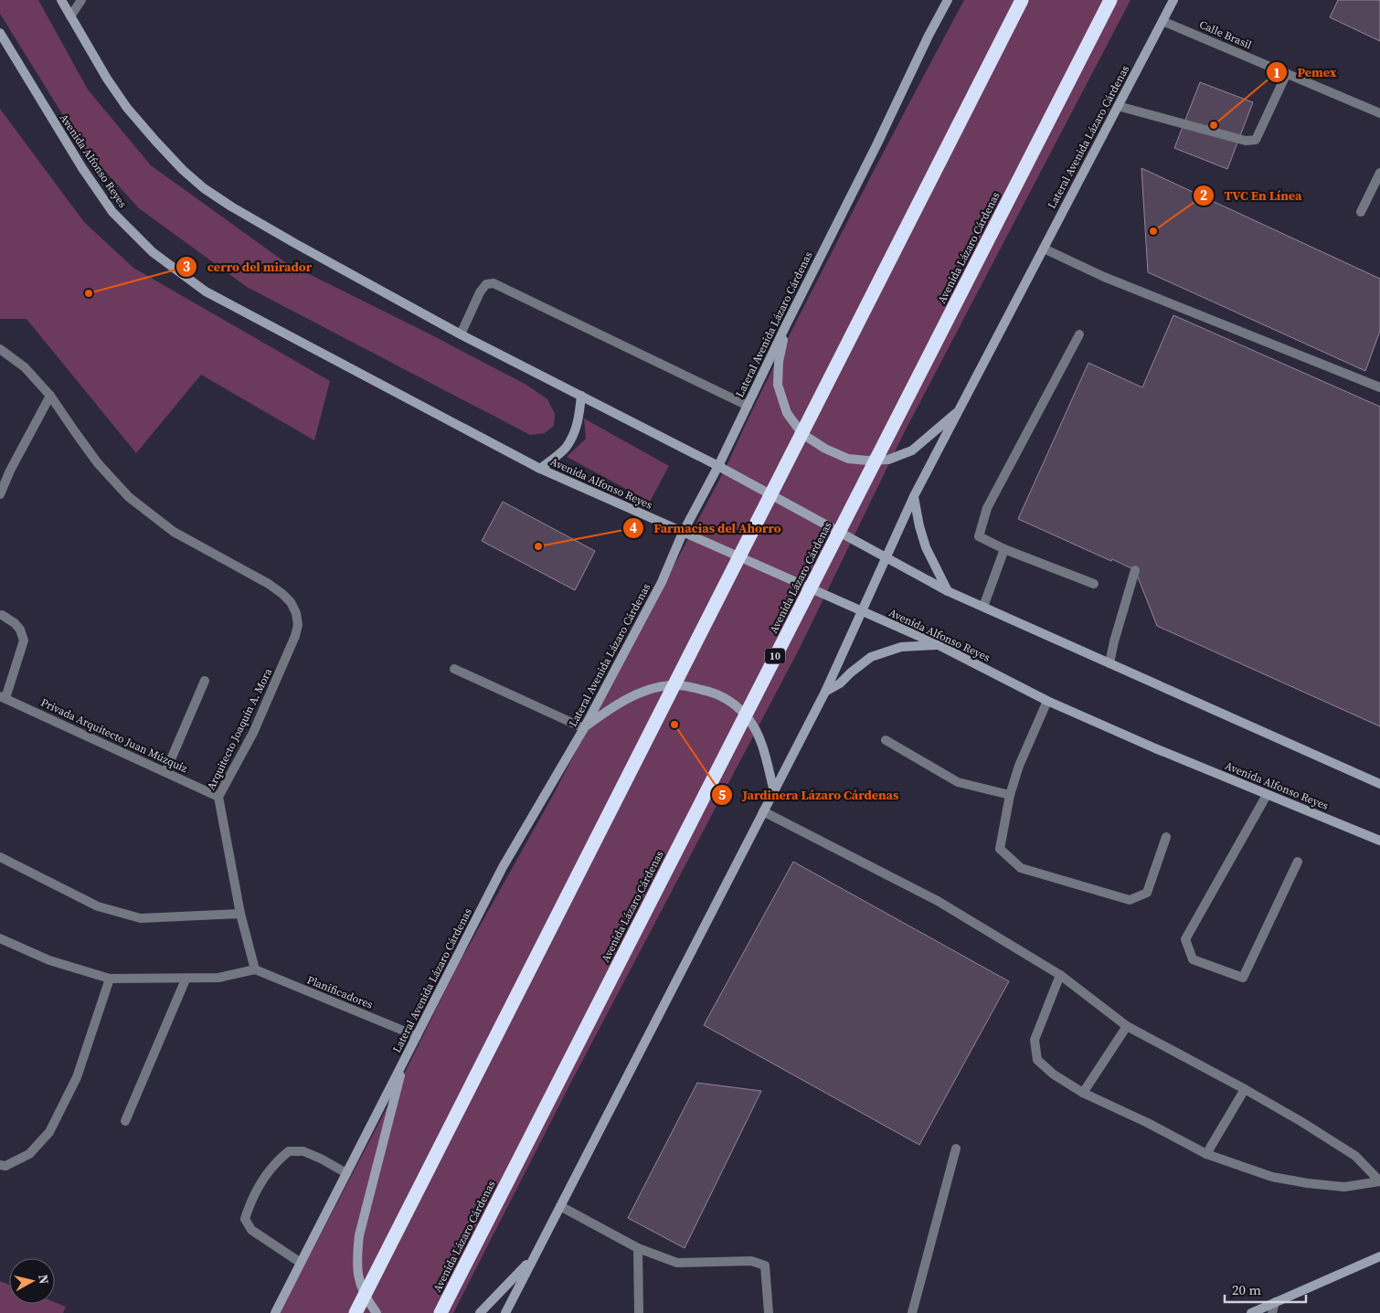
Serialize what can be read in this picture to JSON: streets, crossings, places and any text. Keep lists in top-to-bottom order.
{
  "streets": {
    "highway": ["Avenida Lázaro Cárdenas", "10"],
    "main road": ["Lateral Avenida Lázaro Cárdenas", "Avenida Alfonso Reyes"],
    "street": [
      "Calle Brasil",
      "Arquitecto Joaquín A. Mora",
      "Privada Arquitecto Juan Múzquiz",
      "Planificadores"
    ]
  },
  "crossings": [
    ["Calle Brasil", "Lateral Avenida Lázaro Cárdenas"],
    ["Lateral Avenida Lázaro Cárdenas", "Avenida Alfonso Reyes"],
    ["Lateral Avenida Lázaro Cárdenas", "Planificadores"],
    ["Arquitecto Joaquín A. Mora", "Privada Arquitecto Juan Múzquiz"],
    ["Arquitecto Joaquín A. Mora", "Planificadores"]
  ],
  "places": [
    "Pemex",
    "TVC En Línea",
    "cerro del mirador",
    "Farmacias del Ahorro",
    "Jardinera Lázaro Cárdenas"
  ],
  "scale_bar": "20 m",
  "north": "right"
}
